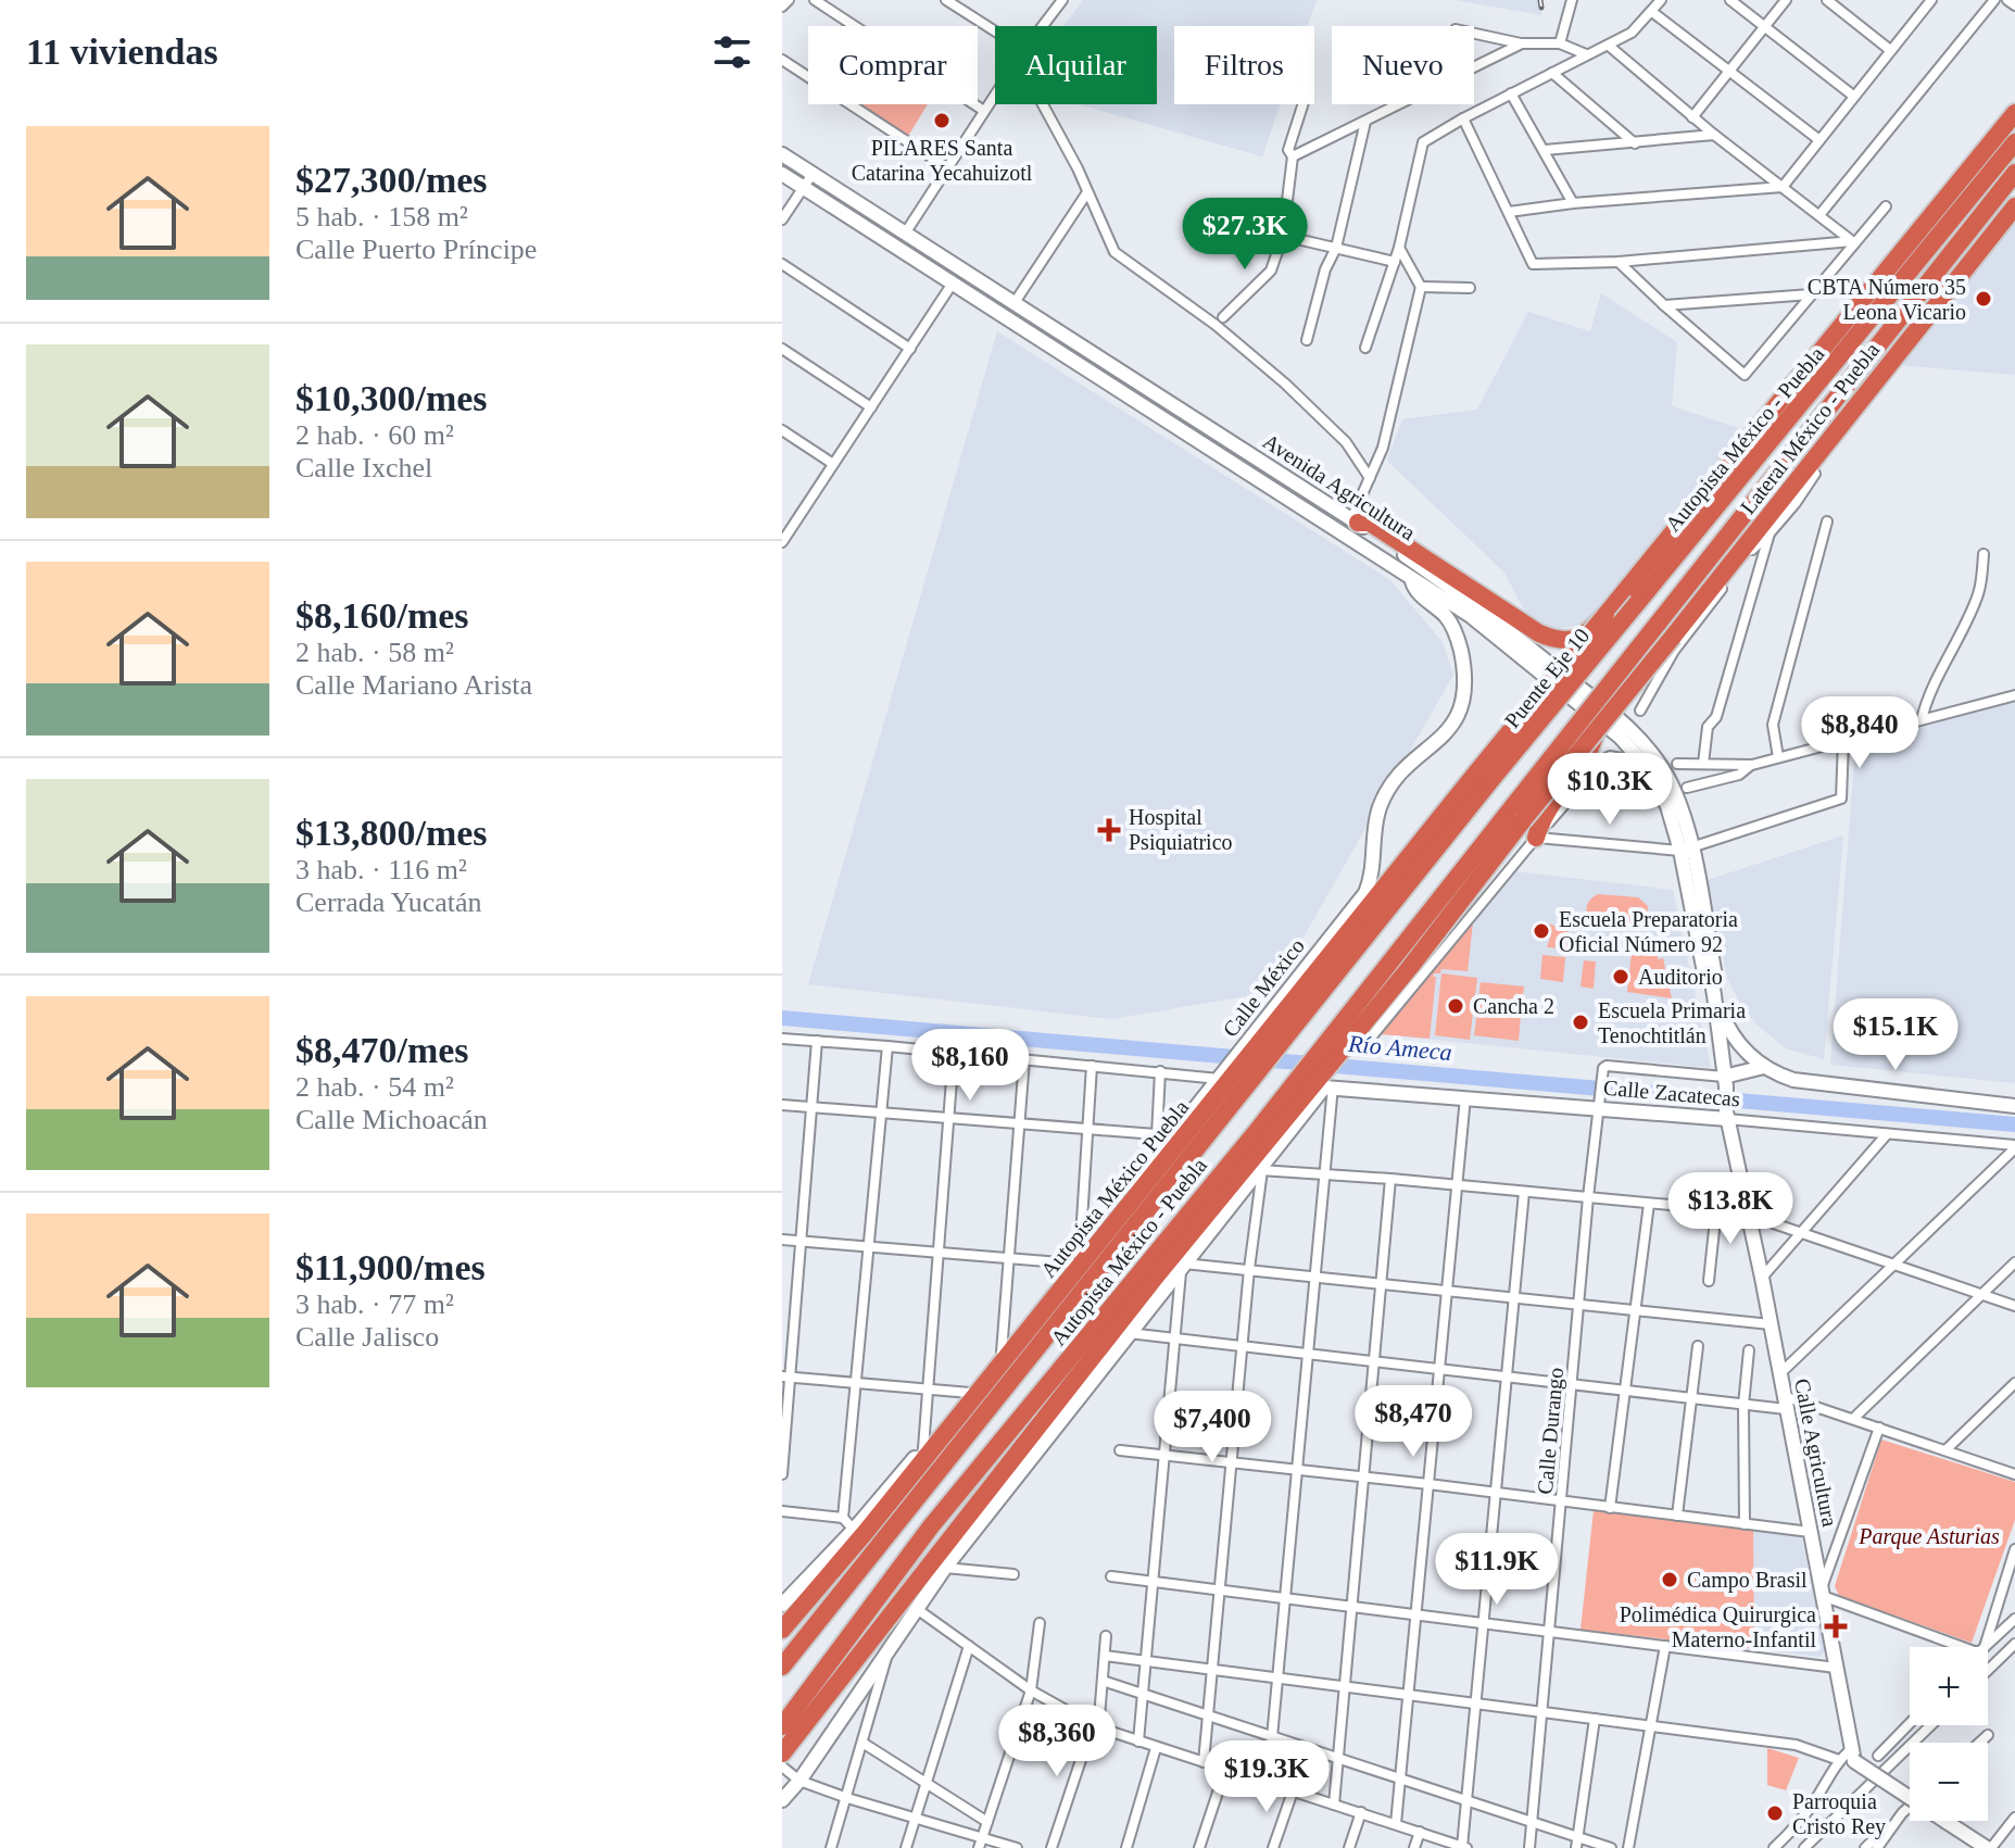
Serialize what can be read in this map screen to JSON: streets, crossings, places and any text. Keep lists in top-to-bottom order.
{
  "streets": {
    "highway": [
      "Lateral México - Puebla",
      "Autopista México - Puebla",
      "Puente Eje 10",
      "Autopista México Puebla"
    ],
    "street": [
      "Avenida Agricultura",
      "Calle México",
      "Calle Zacatecas",
      "Calle Durango",
      "Calle Agricultura"
    ]
  },
  "crossings": [
    ["Lateral México - Puebla", "Puente Eje 10"],
    ["Autopista México - Puebla", "Puente Eje 10"],
    ["Autopista México - Puebla", "Autopista México Puebla"],
    ["Avenida Agricultura", "Calle México"],
    ["Avenida Agricultura", "Calle Agricultura"],
    ["Puente Eje 10", "Autopista México Puebla"],
    ["Calle México", "Autopista México Puebla"],
    ["Calle Zacatecas", "Calle Durango"],
    ["Calle Zacatecas", "Calle Agricultura"],
    ["Calle Durango", "Calle Agricultura"]
  ],
  "water": ["Río Ameca"],
  "parks": ["Parque Asturias"],
  "places": {
    "other": [
      "PILARES Santa Catarina Yecahuizotl",
      "CBTA Número 35 Leona Vicario",
      "Escuela Preparatoria Oficial Número 92",
      "Auditorio",
      "Cancha 2",
      "Escuela Primaria Tenochtitlán",
      "Campo Brasil",
      "Parroquia Cristo Rey"
    ],
    "health": ["Hospital Psiquiatrico", "Polimédica Quirurgica Materno-Infantil"]
  },
  "page": {
    "heading": "11 viviendas",
    "chip": [
      "Comprar",
      "Alquilar",
      "Filtros",
      "Nuevo"
    ],
    "list": [
      {
        "name": "$27,300/mes",
        "note": "5 hab. · 158 m² · Calle Puerto Príncipe"
      },
      {
        "name": "$10,300/mes",
        "note": "2 hab. · 60 m² · Calle Ixchel"
      },
      {
        "name": "$8,160/mes",
        "note": "2 hab. · 58 m² · Calle Mariano Arista"
      },
      {
        "name": "$13,800/mes",
        "note": "3 hab. · 116 m² · Cerrada Yucatán"
      },
      {
        "name": "$8,470/mes",
        "note": "2 hab. · 54 m² · Calle Michoacán"
      },
      {
        "name": "$11,900/mes",
        "note": "3 hab. · 77 m² · Calle Jalisco"
      }
    ],
    "price": [
      "$27.3K",
      "$8,840",
      "$10.3K",
      "$15.1K",
      "$8,160",
      "$13.8K",
      "$8,470",
      "$7,400",
      "$11.9K",
      "$8,360",
      "$19.3K"
    ],
    "map_buttons": ["+", "−"]
  }
}
